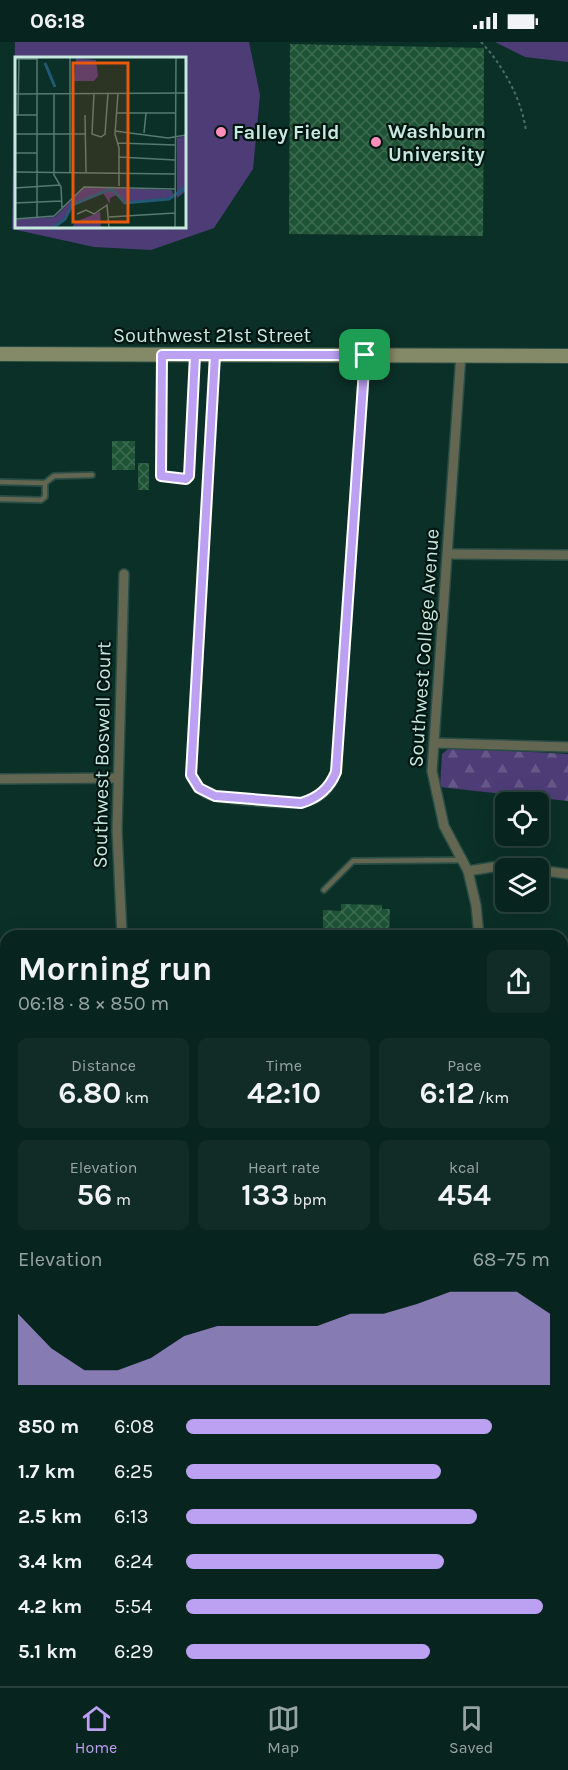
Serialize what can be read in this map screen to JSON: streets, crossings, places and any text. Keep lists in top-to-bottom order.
{
  "streets": {
    "main road": ["Southwest 21st Street"],
    "street": ["Southwest College Avenue", "Southwest Boswell Court"]
  },
  "crossings": [
    ["Southwest 21st Street", "Southwest College Avenue"]
  ],
  "places": ["Falley Field", "Washburn University"],
  "page": {
    "status": "06:18",
    "heading": ["Morning run", "06:18 · 8 × 850 m"],
    "stats": [
      ["Distance", "6.80 km"],
      ["Time", "42:10"],
      ["Pace", "6:12 /km"],
      ["Elevation", "56 m"],
      ["Heart rate", "133 bpm"],
      ["kcal", "454"]
    ],
    "chart": ["Elevation", "68–75 m"],
    "list": [
      {
        "name": "850 m",
        "note": "6:08"
      },
      {
        "name": "1.7 km",
        "note": "6:25"
      },
      {
        "name": "2.5 km",
        "note": "6:13"
      },
      {
        "name": "3.4 km",
        "note": "6:24"
      },
      {
        "name": "4.2 km",
        "note": "5:54"
      },
      {
        "name": "5.1 km",
        "note": "6:29"
      }
    ],
    "tabs": ["Home", "Map", "Saved"]
  }
}
